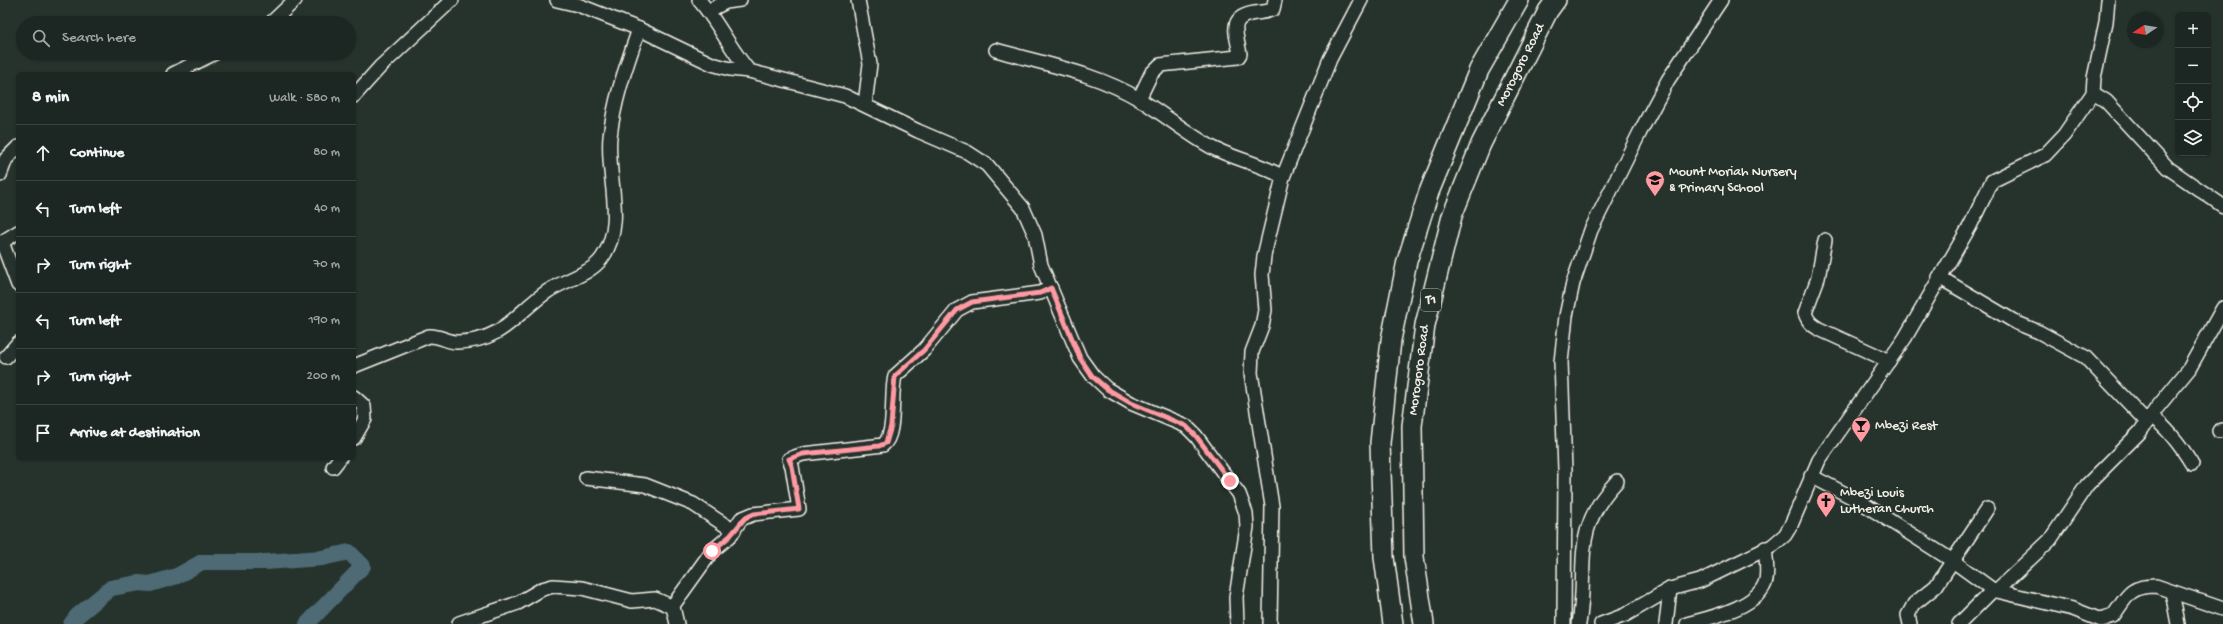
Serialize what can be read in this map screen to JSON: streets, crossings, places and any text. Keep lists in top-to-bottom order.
{
  "streets": {
    "highway": ["Morogoro Road", "T1"]
  },
  "places": {
    "school or university": ["Mount Moriah Nursery & Primary School"],
    "bar": ["Mbezi Rest"],
    "church": ["Mbezi Louis Lutheran Church"]
  },
  "north": "left",
  "page": {
    "map_buttons": ["+", "−"],
    "search": "Search here",
    "heading": ["8 min", "Walk · 580 m"],
    "list": [
      ["Continue", "80 m"],
      ["Turn left", "40 m"],
      ["Turn right", "70 m"],
      ["Turn left", "190 m"],
      ["Turn right", "200 m"],
      "Arrive at destination"
    ]
  }
}
